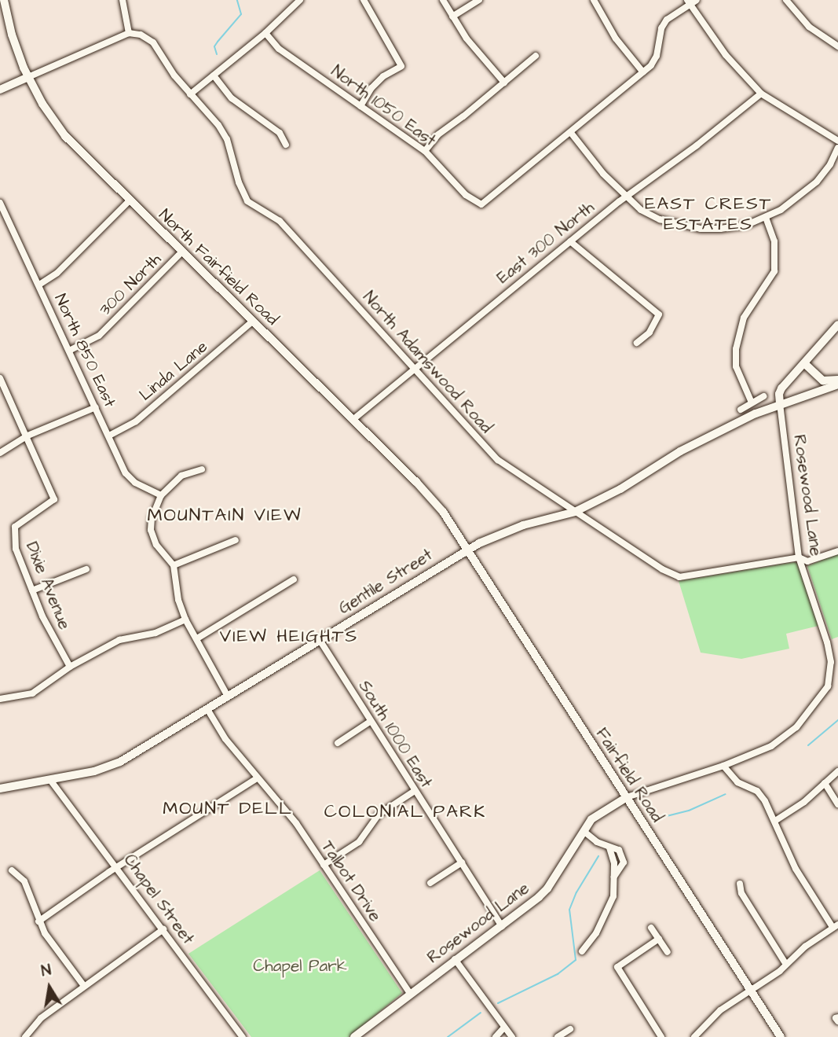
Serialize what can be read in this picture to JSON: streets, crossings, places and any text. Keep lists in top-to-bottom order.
{
  "streets": {
    "main road": [
      "North Fairfield Road",
      "Rosewood Lane",
      "Gentile Street",
      "Fairfield Road"
    ],
    "street": [
      "North 1050 East",
      "East 300 North",
      "300 North",
      "North 850 East",
      "North Adamswood Road",
      "Linda Lane",
      "Dixie Avenue",
      "South 1000 East",
      "Talbot Drive",
      "Chapel Street"
    ]
  },
  "crossings": [
    ["East 300 North", "North Fairfield Road"],
    ["East 300 North", "North Adamswood Road"],
    ["North Fairfield Road", "300 North"],
    ["North Fairfield Road", "Linda Lane"],
    ["North Fairfield Road", "Fairfield Road"],
    ["300 North", "North 850 East"],
    ["North 850 East", "Linda Lane"],
    ["North Adamswood Road", "Rosewood Lane"],
    ["North Adamswood Road", "Gentile Street"],
    ["Rosewood Lane", "Gentile Street"],
    ["Rosewood Lane", "South 1000 East"],
    ["Rosewood Lane", "Fairfield Road"],
    ["Rosewood Lane", "Talbot Drive"],
    ["Gentile Street", "South 1000 East"],
    ["Gentile Street", "Fairfield Road"],
    ["Gentile Street", "Talbot Drive"],
    ["Gentile Street", "Chapel Street"]
  ],
  "districts": [
    "EAST CREST ESTATES",
    "MOUNTAIN VIEW",
    "VIEW HEIGHTS",
    "MOUNT DELL",
    "COLONIAL PARK"
  ],
  "parks": ["Chapel Park"],
  "north": "top"
}
